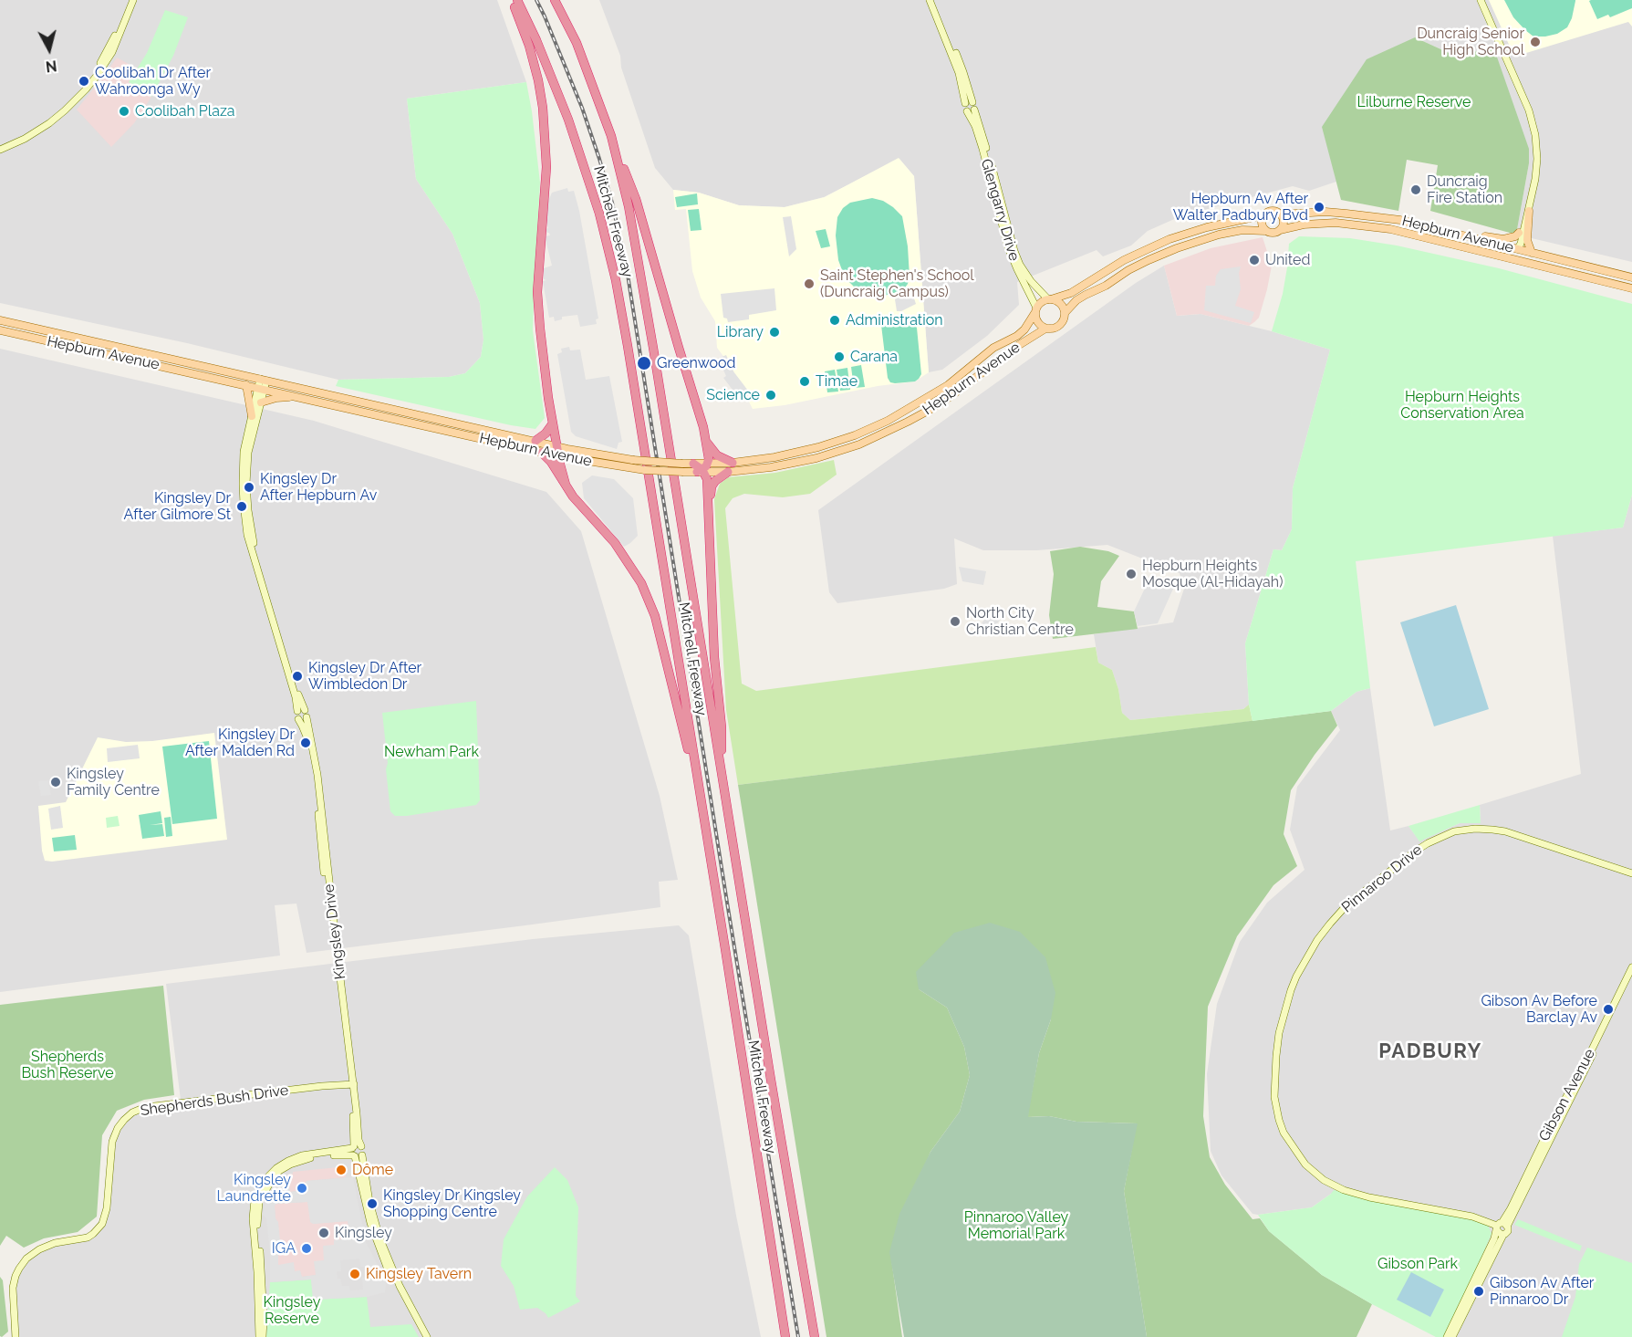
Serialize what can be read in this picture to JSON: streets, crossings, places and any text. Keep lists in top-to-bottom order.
{
  "streets": {
    "highway": ["Mitchell Freeway"],
    "main road": [
      "Glengarry Drive",
      "Hepburn Avenue",
      "Pinnaroo Drive",
      "Kingsley Drive",
      "Gibson Avenue",
      "Shepherds Bush Drive"
    ]
  },
  "crossings": [
    ["Glengarry Drive", "Hepburn Avenue"],
    ["Pinnaroo Drive", "Gibson Avenue"],
    ["Kingsley Drive", "Shepherds Bush Drive"]
  ],
  "districts": ["PADBURY"],
  "parks": [
    "Lilburne Reserve",
    "Hepburn Heights Conservation Area",
    "Newham Park",
    "Shepherds Bush Reserve",
    "Pinnaroo Valley Memorial Park",
    "Gibson Park",
    "Kingsley Reserve"
  ],
  "places": [
    "Duncraig Senior High School",
    "Coolibah Dr After Wahroonga Wy",
    "Coolibah Plaza",
    "Duncraig Fire Station",
    "Hepburn Av After Walter Padbury Bvd",
    "United",
    "Saint Stephen's School (Duncraig Campus)",
    "Administration",
    "Library",
    "Carana",
    "Greenwood",
    "Timae",
    "Science",
    "Kingsley Dr After Hepburn Av",
    "Kingsley Dr After Gilmore St",
    "Hepburn Heights Mosque (Al-Hidayah)",
    "North City Christian Centre",
    "Kingsley Dr After Wimbledon Dr",
    "Kingsley Dr After Malden Rd",
    "Kingsley Family Centre",
    "Gibson Av Before Barclay Av",
    "Dôme",
    "Kingsley Laundrette",
    "Kingsley Dr Kingsley Shopping Centre",
    "Kingsley",
    "IGA",
    "Kingsley Tavern",
    "Gibson Av After Pinnaroo Dr"
  ],
  "north": "bottom"
}
